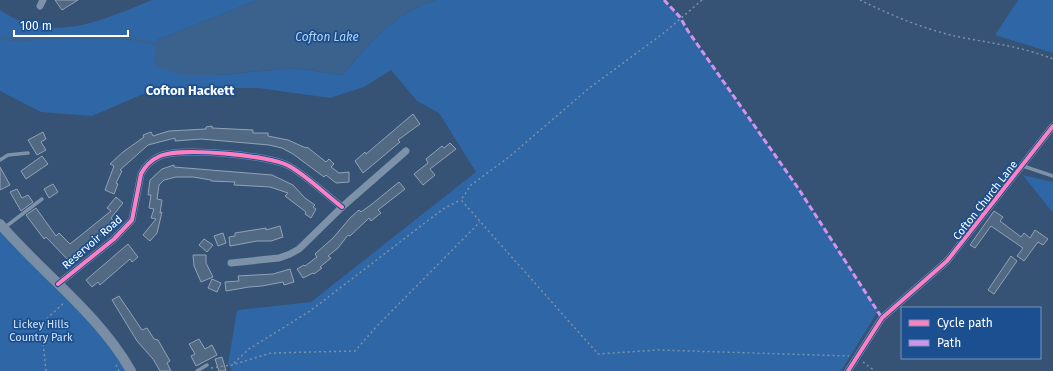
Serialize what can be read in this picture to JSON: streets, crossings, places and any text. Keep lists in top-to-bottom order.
{
  "streets": {
    "street": ["Cofton Church Lane", "Reservoir Road"]
  },
  "districts": ["Cofton Hackett"],
  "water": ["Cofton Lake"],
  "parks": ["Lickey Hills Country Park"],
  "legend": ["Cycle path", "Path"],
  "scale_bar": "100 m"
}
